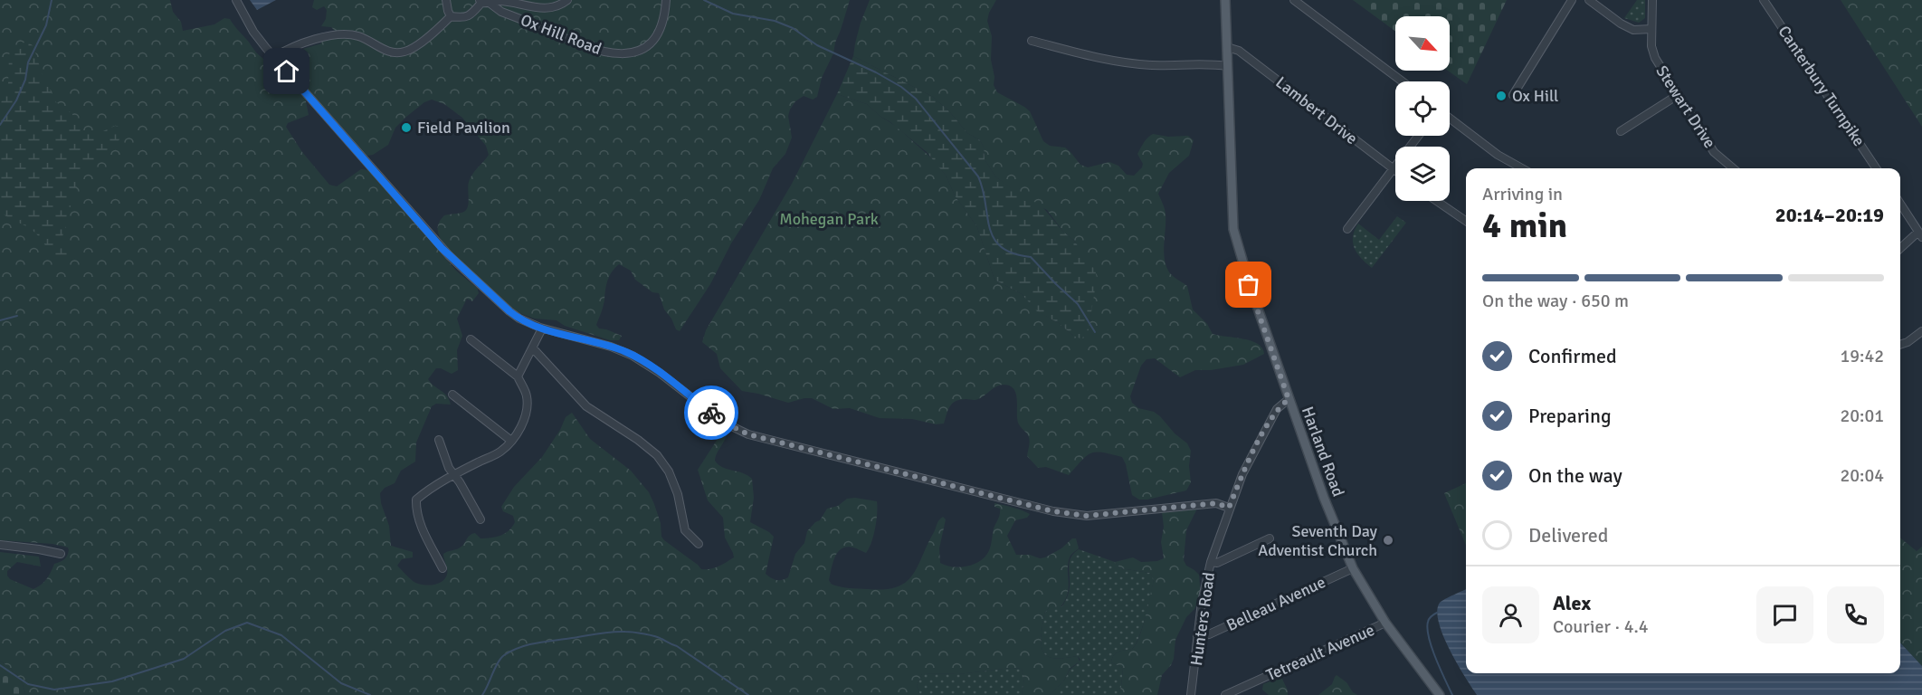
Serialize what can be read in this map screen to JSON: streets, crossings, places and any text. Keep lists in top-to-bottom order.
{
  "streets": {
    "main road": ["Harland Road"],
    "street": [
      "Ox Hill Road",
      "Canterbury Turnpike",
      "Stewart Drive",
      "Lambert Drive",
      "Belleau Avenue",
      "Hunters Road",
      "Tetreault Avenue"
    ]
  },
  "crossings": [
    ["Lambert Drive", "Harland Road"],
    ["Harland Road", "Belleau Avenue"],
    ["Harland Road", "Hunters Road"],
    ["Harland Road", "Tetreault Avenue"],
    ["Belleau Avenue", "Hunters Road"]
  ],
  "parks": ["Mohegan Park"],
  "places": ["Ox Hill", "Field Pavilion", "Seventh Day Adventist Church"],
  "north": "bottom right",
  "page": {
    "heading": ["4 min", "Arriving in", "20:14–20:19"],
    "panel": ["Alex", "Courier · 4.4"],
    "bar": "On the way · 650 m",
    "list": [
      ["Confirmed", "19:42"],
      ["Preparing", "20:01"],
      ["On the way", "20:04"],
      "Delivered"
    ]
  }
}
